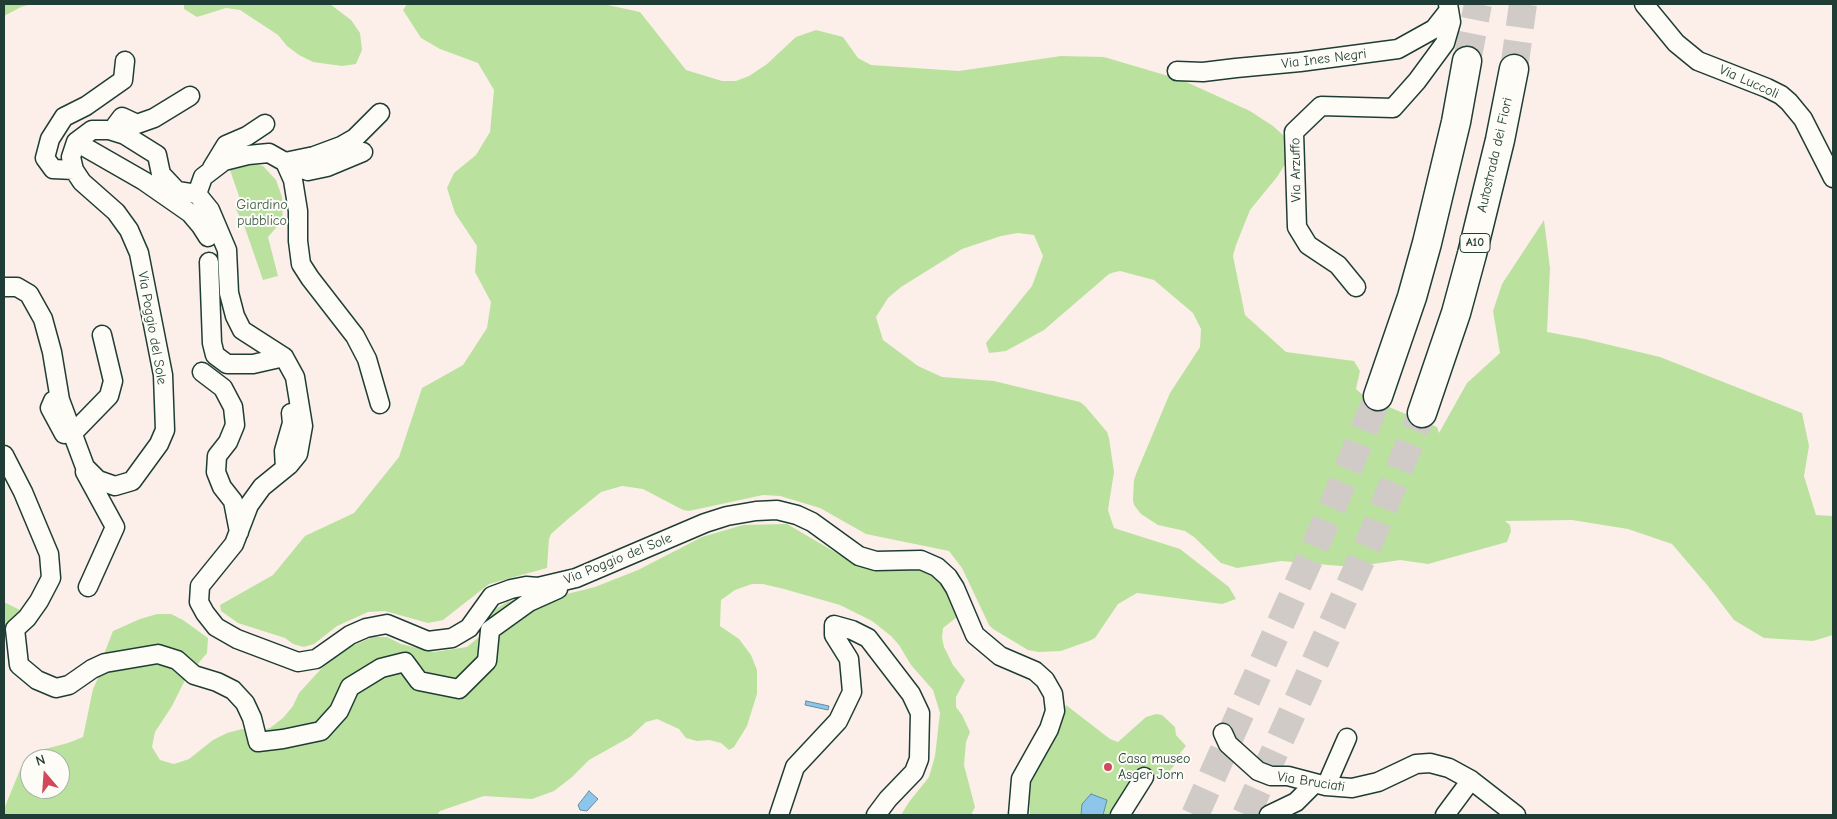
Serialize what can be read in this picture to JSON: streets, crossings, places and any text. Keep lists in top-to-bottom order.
{
  "streets": {
    "highway": ["Autostrada dei Fiori", "A10"],
    "street": [
      "Via Ines Negri",
      "Via Luccoli",
      "Via Arzuffo",
      "Via Poggio del Sole",
      "Via Bruciati"
    ]
  },
  "crossings": [
    ["Via Ines Negri", "Via Arzuffo"]
  ],
  "parks": ["Giardino pubblico"],
  "places": ["Casa museo Asger Jorn"],
  "north": "top"
}
